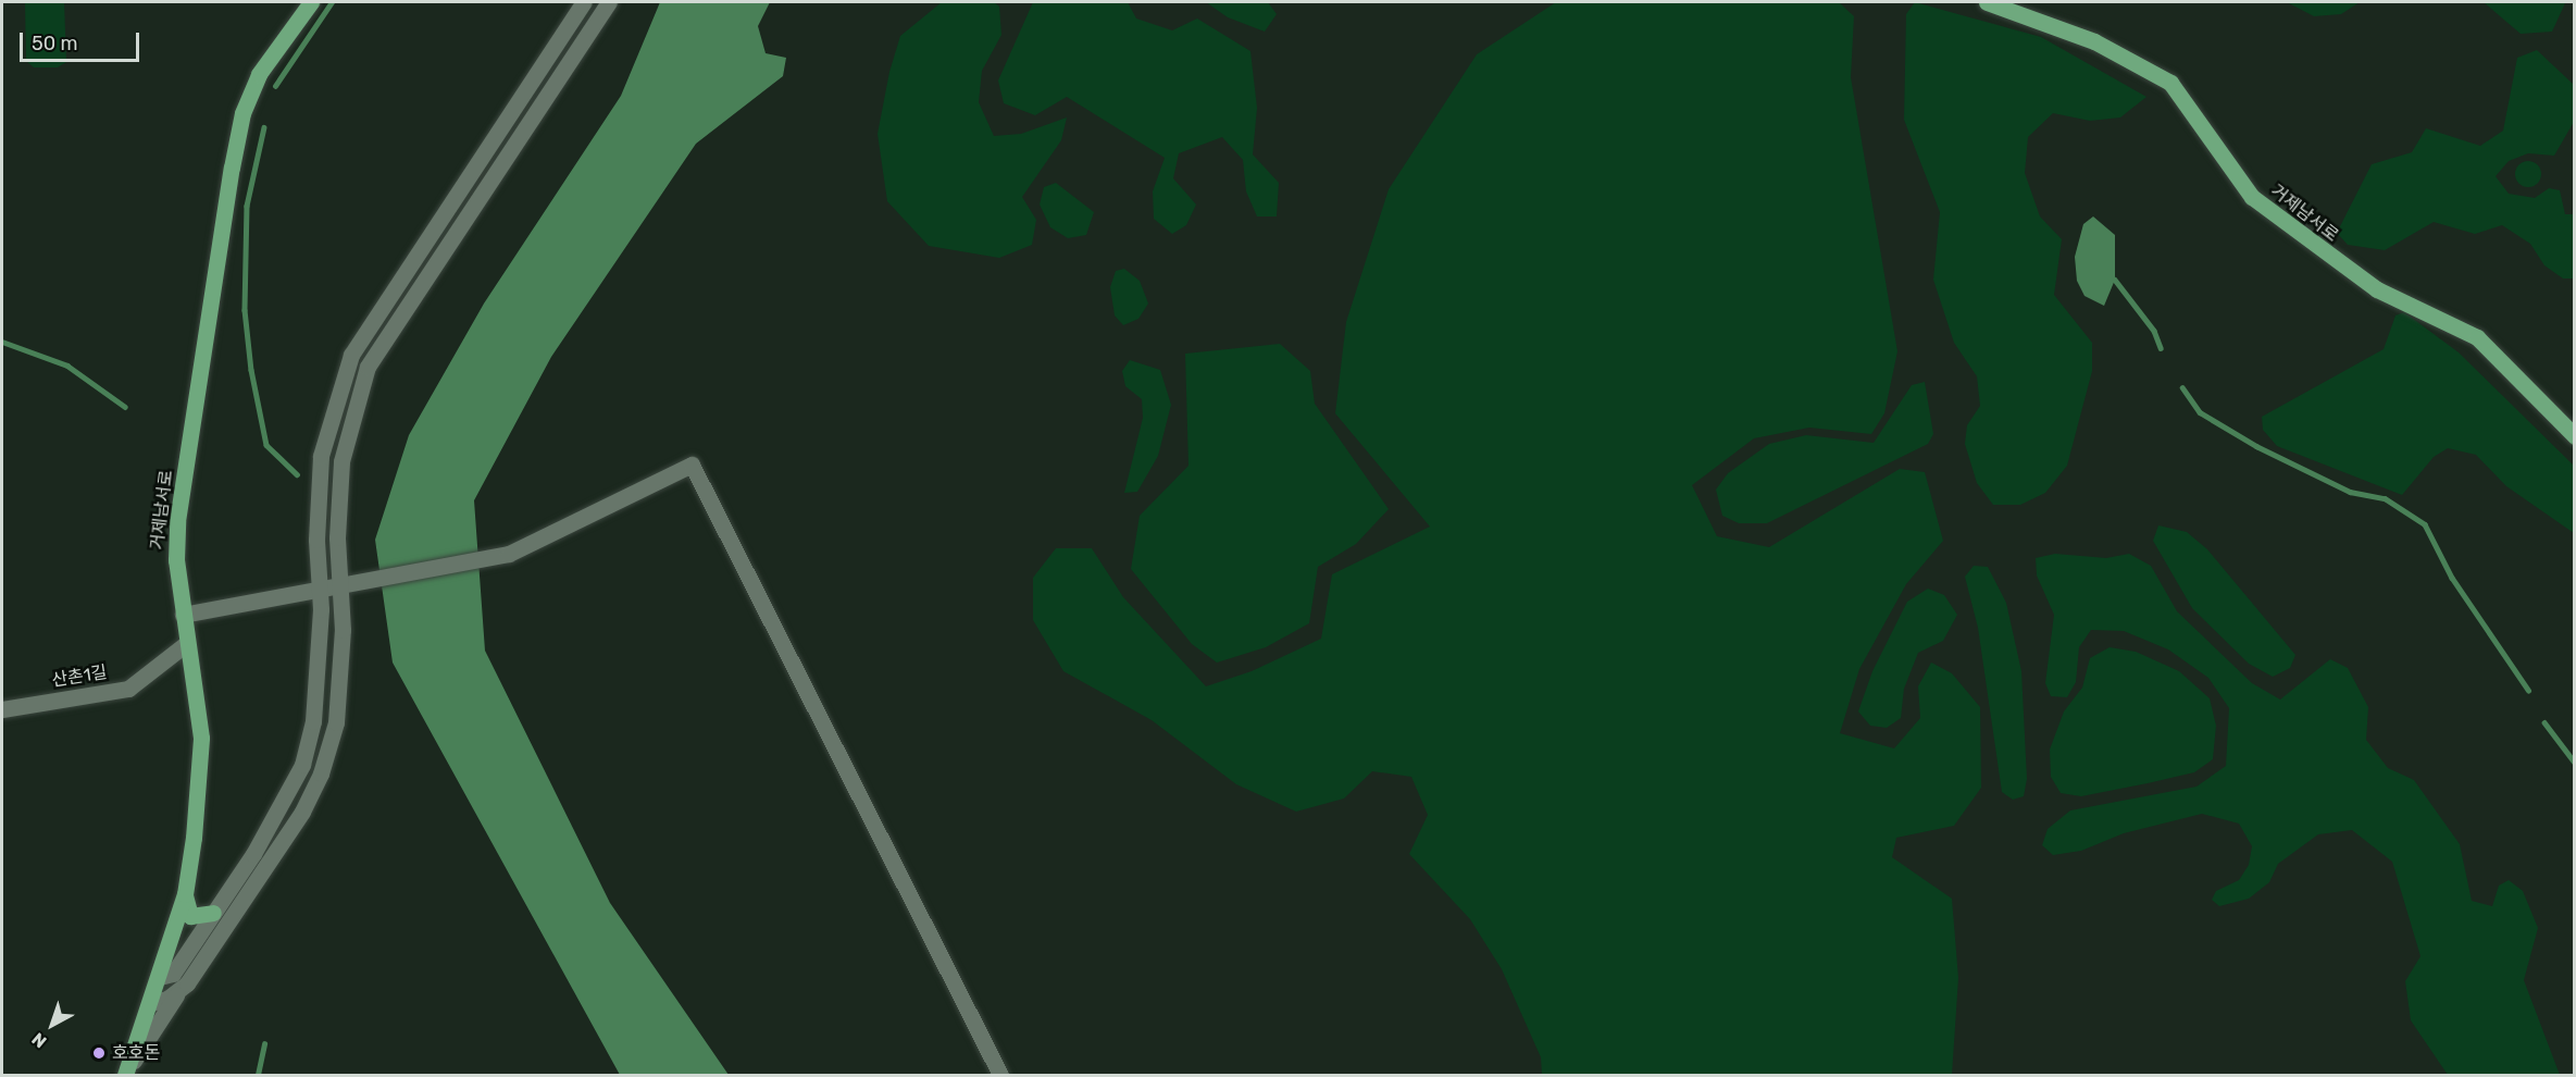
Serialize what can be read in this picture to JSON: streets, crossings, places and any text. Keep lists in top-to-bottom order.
{
  "streets": {
    "main road": ["거제남서로"],
    "street": ["산촌1길"]
  },
  "crossings": [
    ["거제남서로", "산촌1길"]
  ],
  "places": ["호호돈"],
  "scale_bar": "50 m",
  "north": "bottom left"
}
